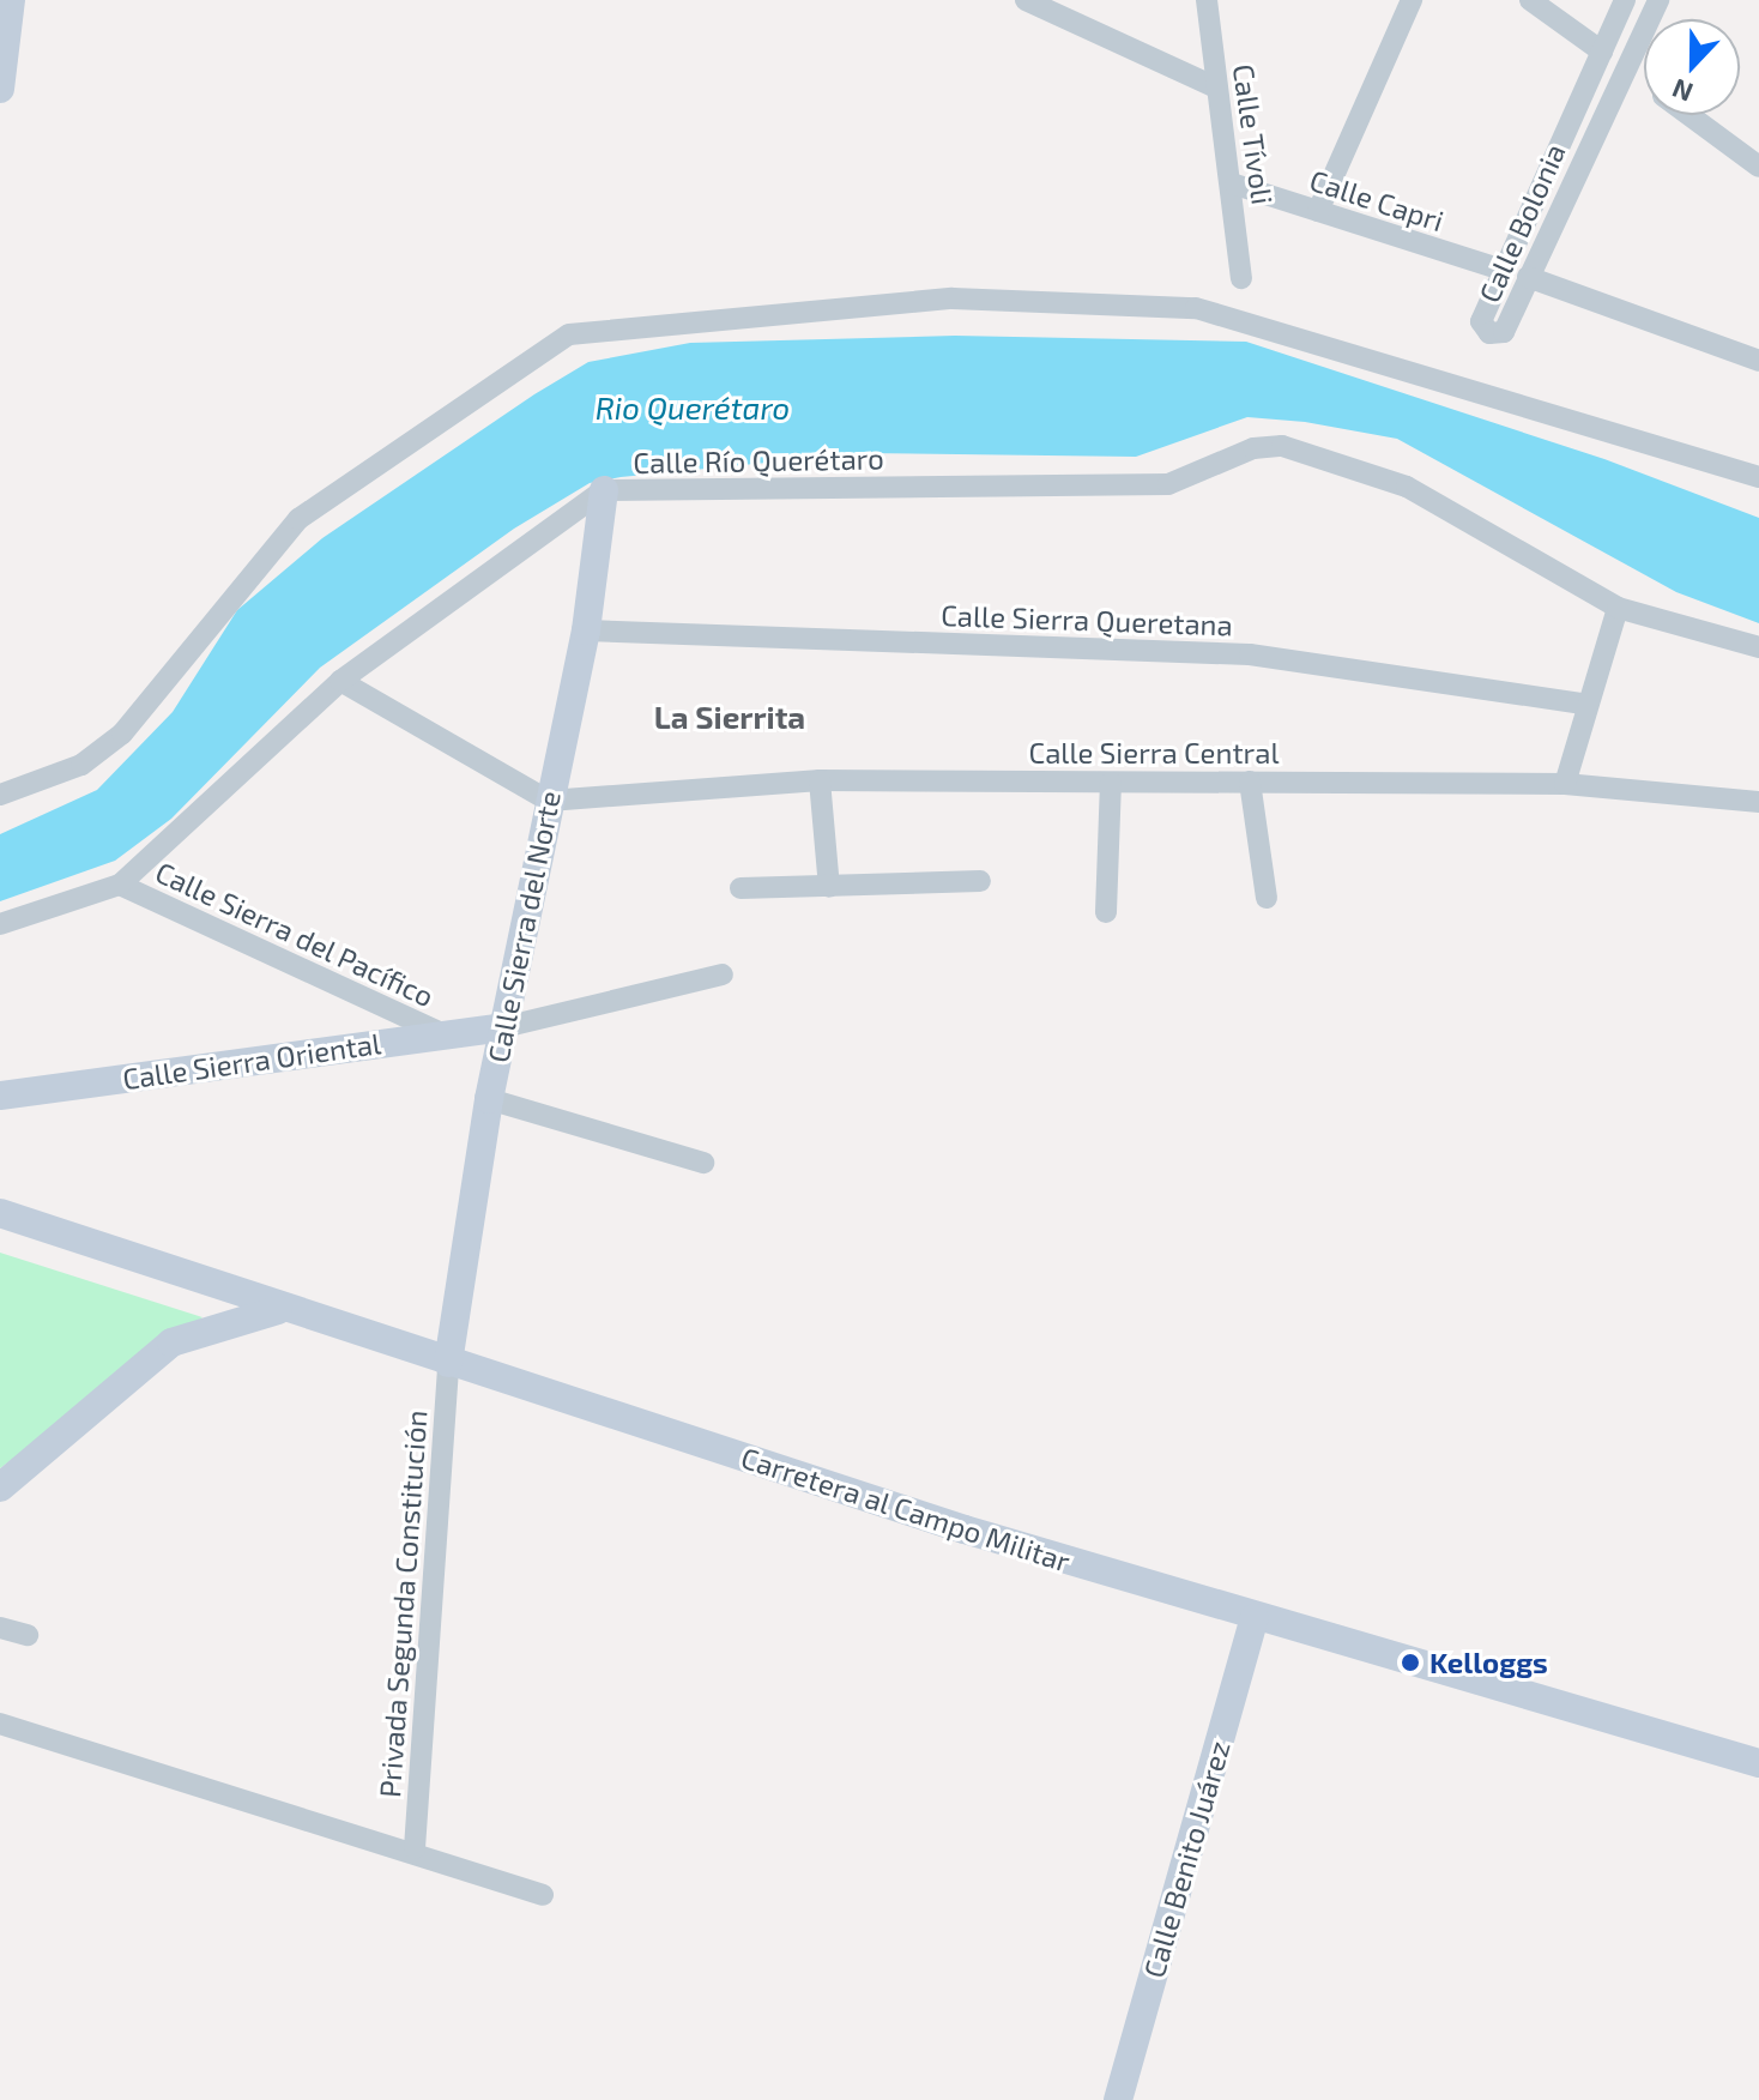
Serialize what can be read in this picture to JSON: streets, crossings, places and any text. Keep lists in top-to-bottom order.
{
  "streets": {
    "main road": [
      "Calle Sierra del Norte",
      "Calle Sierra Oriental",
      "Carretera al Campo Militar",
      "Calle Benito Juárez"
    ],
    "street": [
      "Calle Tívoli",
      "Calle Capri",
      "Calle Bolonia",
      "Calle Río Querétaro",
      "Calle Sierra Queretana",
      "Calle Sierra Central",
      "Calle Sierra del Pacífico",
      "Privada Segunda Constitución"
    ]
  },
  "crossings": [
    ["Calle Tívoli", "Calle Capri"],
    ["Calle Capri", "Calle Bolonia"],
    ["Calle Río Querétaro", "Calle Sierra del Norte"],
    ["Calle Río Querétaro", "Calle Sierra del Pacífico"],
    ["Calle Sierra Queretana", "Calle Sierra del Norte"],
    ["Calle Sierra Central", "Calle Sierra del Norte"],
    ["Calle Sierra del Norte", "Calle Sierra Oriental"],
    ["Calle Sierra del Norte", "Carretera al Campo Militar"],
    ["Calle Sierra del Norte", "Privada Segunda Constitución"],
    ["Calle Sierra del Pacífico", "Calle Sierra Oriental"],
    ["Carretera al Campo Militar", "Privada Segunda Constitución"],
    ["Carretera al Campo Militar", "Calle Benito Juárez"]
  ],
  "districts": ["La Sierrita"],
  "water": ["Rio Querétaro"],
  "places": ["Kelloggs"],
  "north": "bottom"
}
